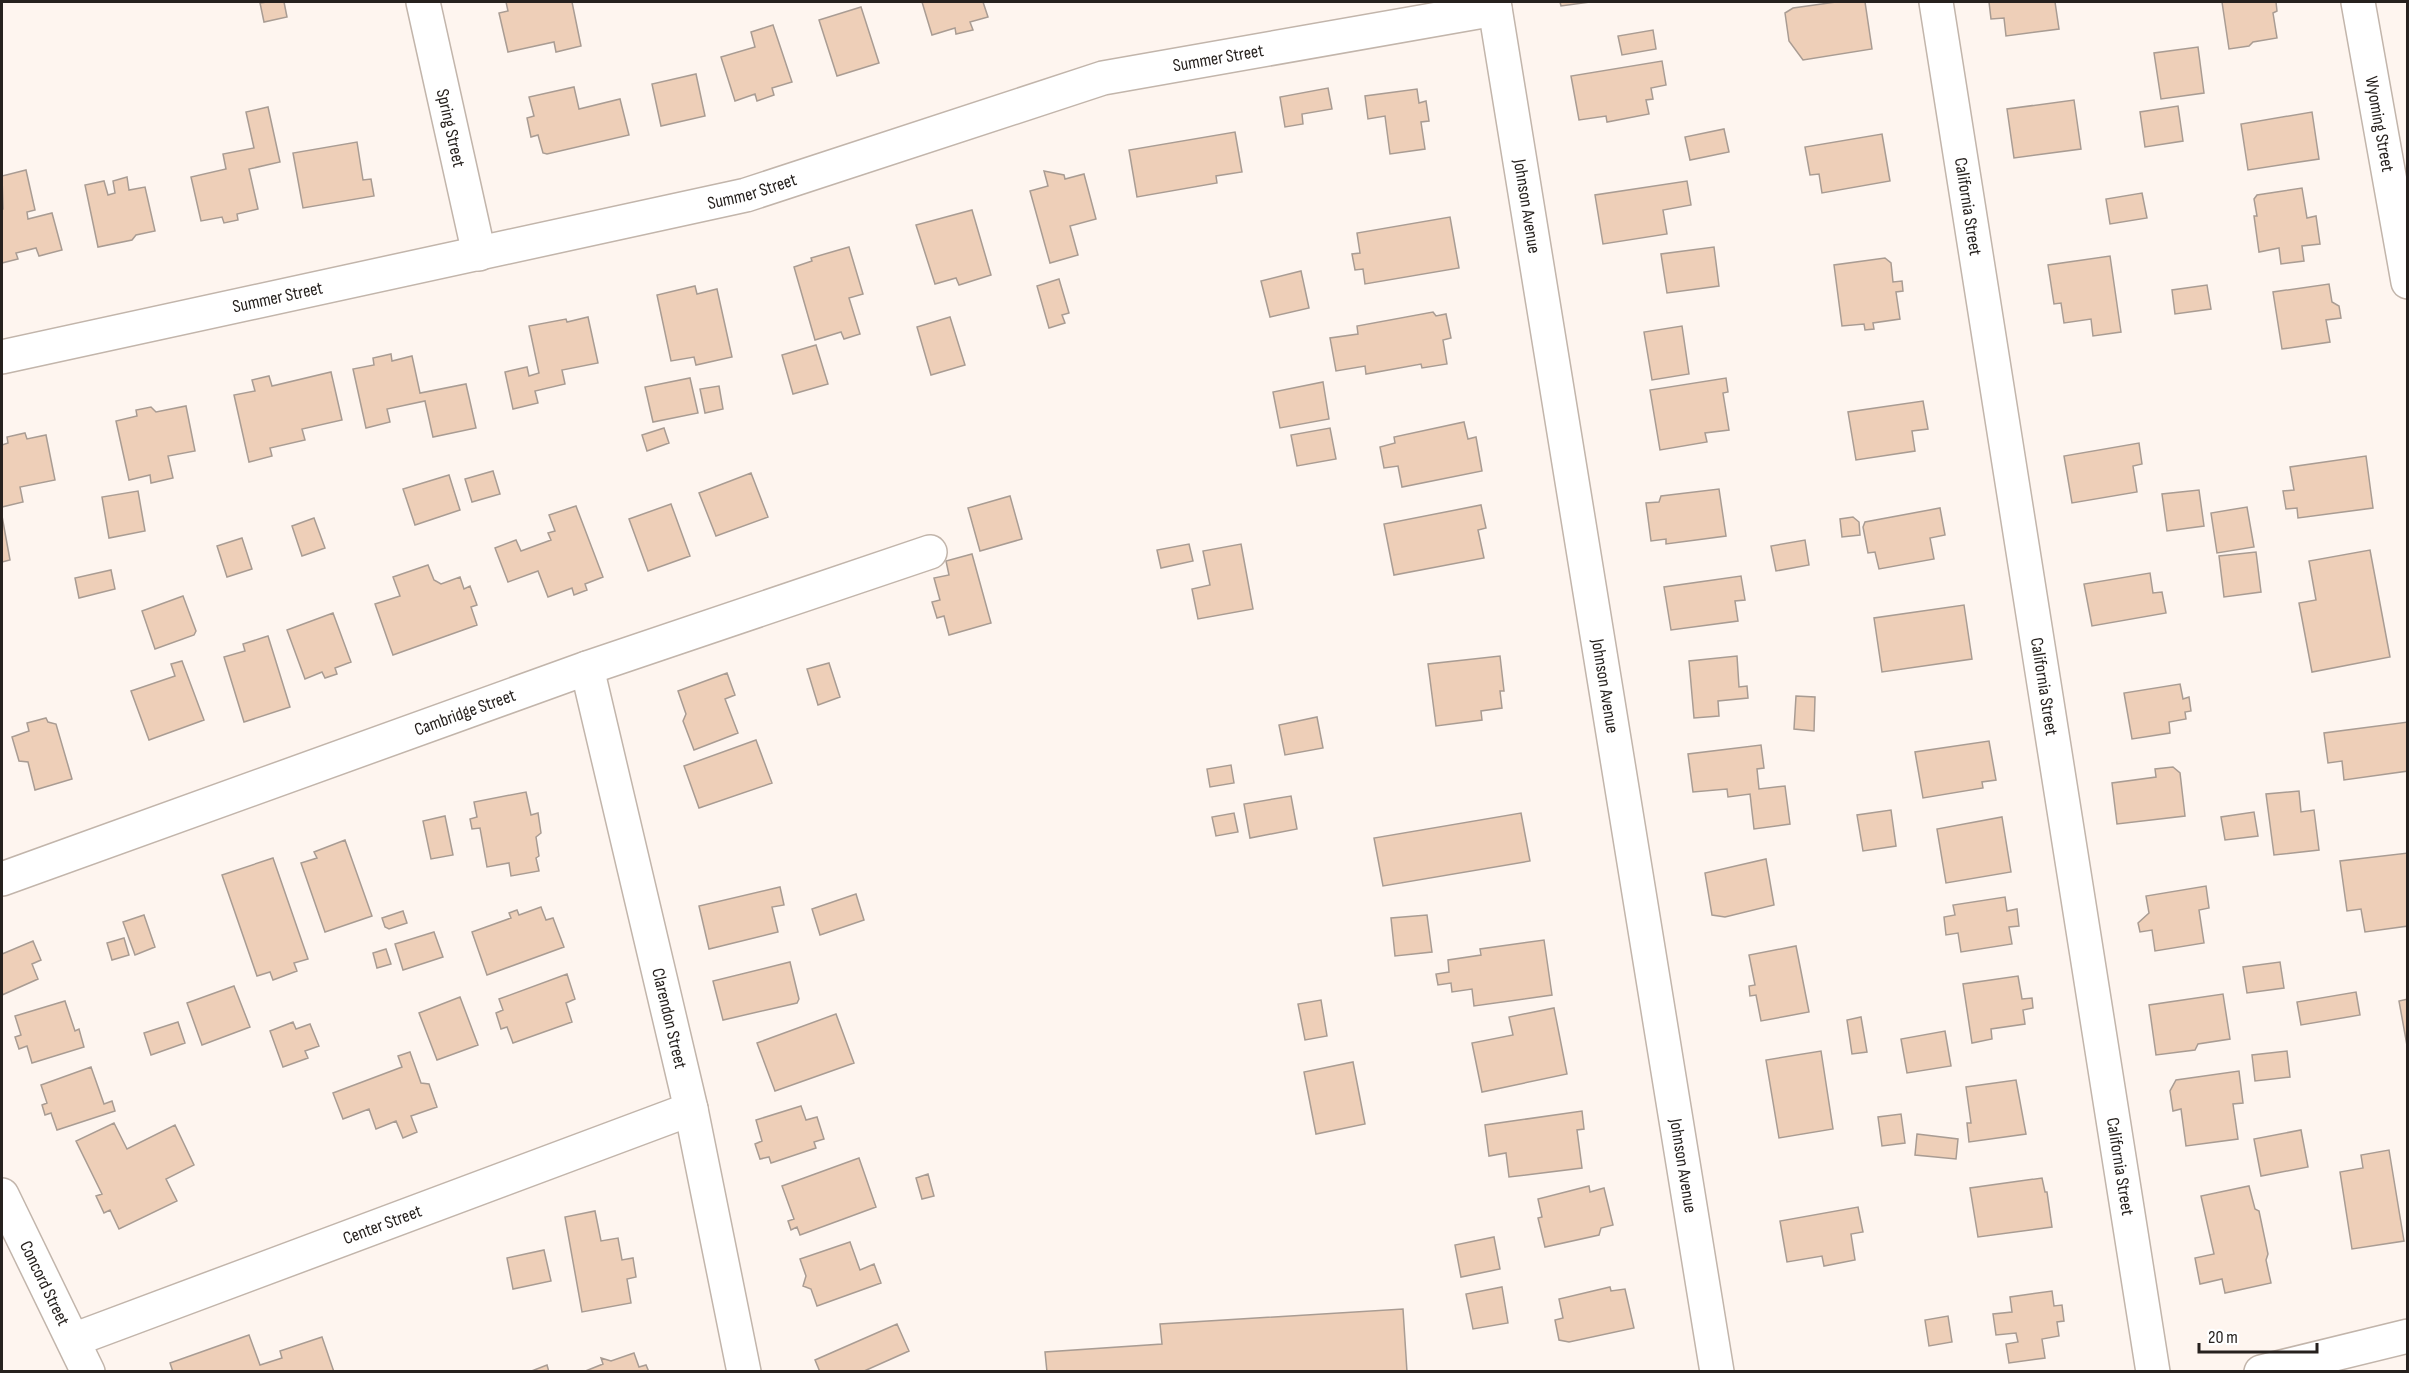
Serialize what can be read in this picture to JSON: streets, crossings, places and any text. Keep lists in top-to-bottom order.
{
  "streets": {
    "street": [
      "Summer Street",
      "Wyoming Street",
      "Spring Street",
      "California Street",
      "Johnson Avenue",
      "Cambridge Street",
      "Clarendon Street",
      "Center Street",
      "Concord Street"
    ]
  },
  "crossings": [
    ["Summer Street", "Spring Street"],
    ["Summer Street", "Johnson Avenue"],
    ["Cambridge Street", "Clarendon Street"],
    ["Clarendon Street", "Center Street"],
    ["Center Street", "Concord Street"]
  ],
  "scale_bar": "20 m"
}
